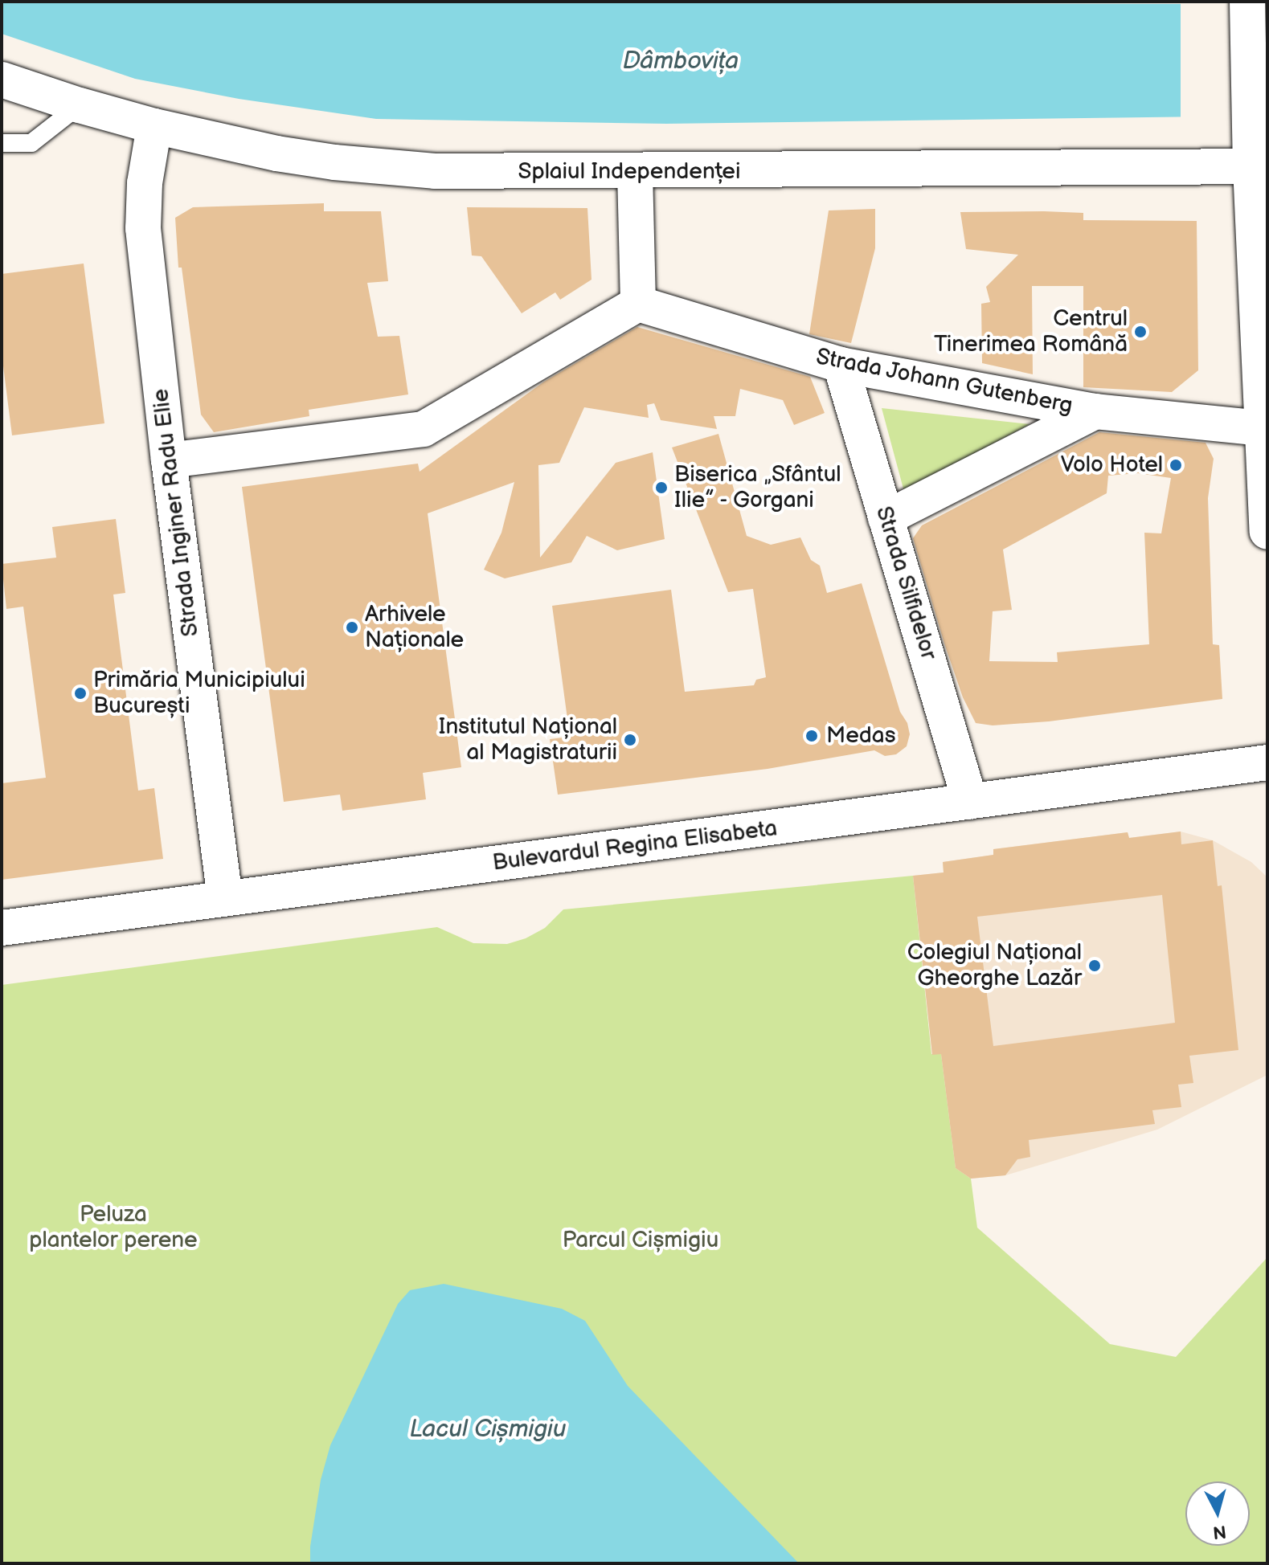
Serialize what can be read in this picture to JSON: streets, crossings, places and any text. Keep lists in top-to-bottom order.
{
  "streets": {
    "main road": [
      "Splaiul Independenței",
      "Strada Johann Gutenberg",
      "Strada Inginer Radu Elie",
      "Strada Silfidelor",
      "Bulevardul Regina Elisabeta"
    ]
  },
  "crossings": [
    ["Splaiul Independenței", "Strada Inginer Radu Elie"],
    ["Strada Johann Gutenberg", "Strada Silfidelor"],
    ["Strada Inginer Radu Elie", "Bulevardul Regina Elisabeta"],
    ["Strada Silfidelor", "Bulevardul Regina Elisabeta"]
  ],
  "water": ["Dâmbovița", "Lacul Cișmigiu"],
  "parks": ["Peluza plantelor perene", "Parcul Cișmigiu"],
  "places": [
    "Centrul Tinerimea Română",
    "Volo Hotel",
    "Biserica „Sfântul Ilie” - Gorgani",
    "Arhivele Naționale",
    "Primăria Municipiului București",
    "Medas",
    "Institutul Național al Magistraturii",
    "Colegiul Național Gheorghe Lazăr"
  ],
  "north": "bottom"
}
